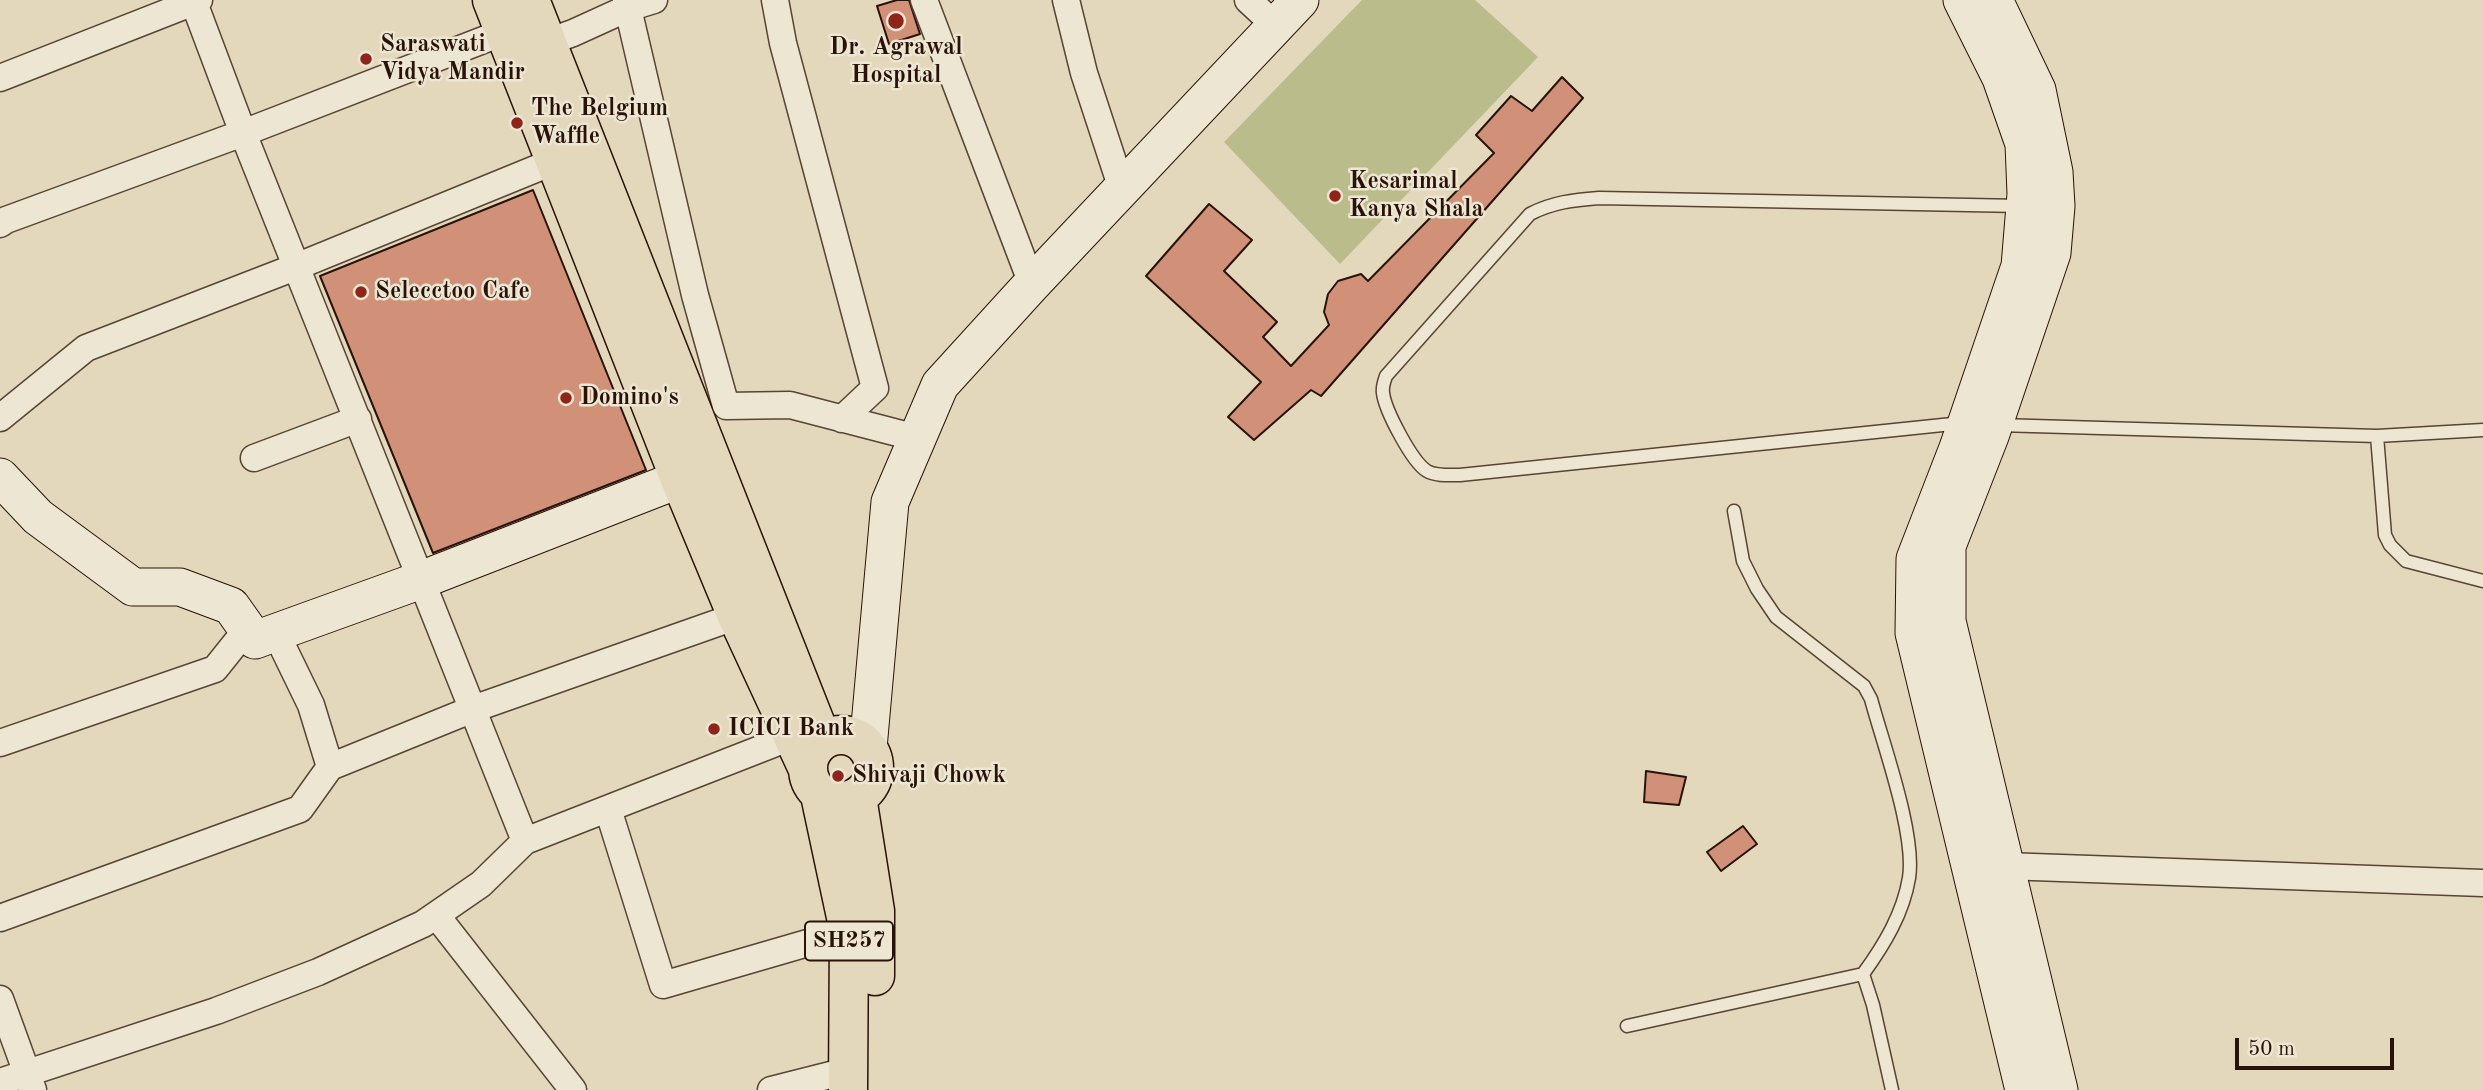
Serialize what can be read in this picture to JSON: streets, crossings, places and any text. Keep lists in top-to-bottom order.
{
  "streets": {
    "main road": ["SH257"]
  },
  "places": [
    "Dr. Agrawal Hospital",
    "Saraswati Vidya Mandir",
    "The Belgium Waffle",
    "Kesarimal Kanya Shala",
    "Selecctoo Cafe",
    "Domino's",
    "ICICI Bank",
    "Shivaji Chowk"
  ],
  "scale_bar": "50 m"
}
